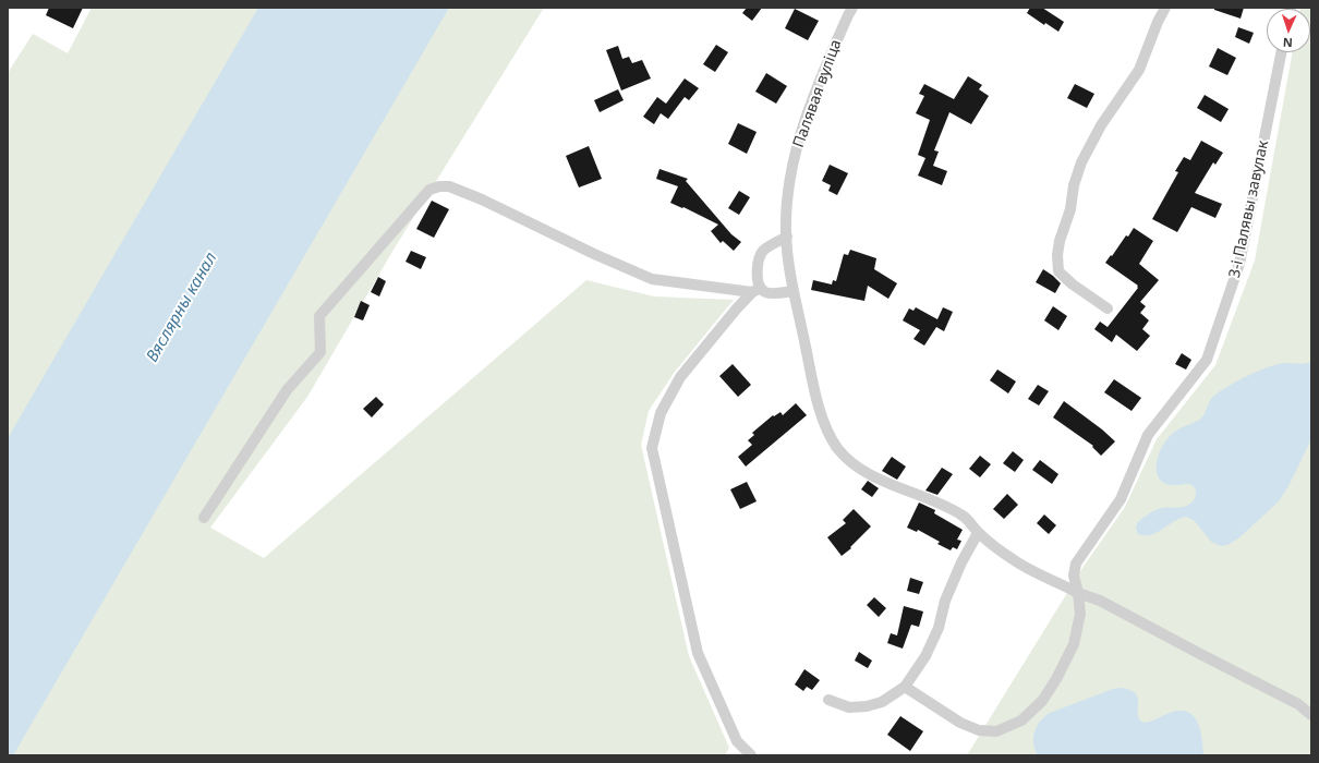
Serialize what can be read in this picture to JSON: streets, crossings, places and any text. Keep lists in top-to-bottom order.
{
  "streets": {
    "street": ["Палявая вуліца", "3-і Палявы завулак"]
  },
  "water": ["Вяслярны канал"],
  "north": "bottom"
}
